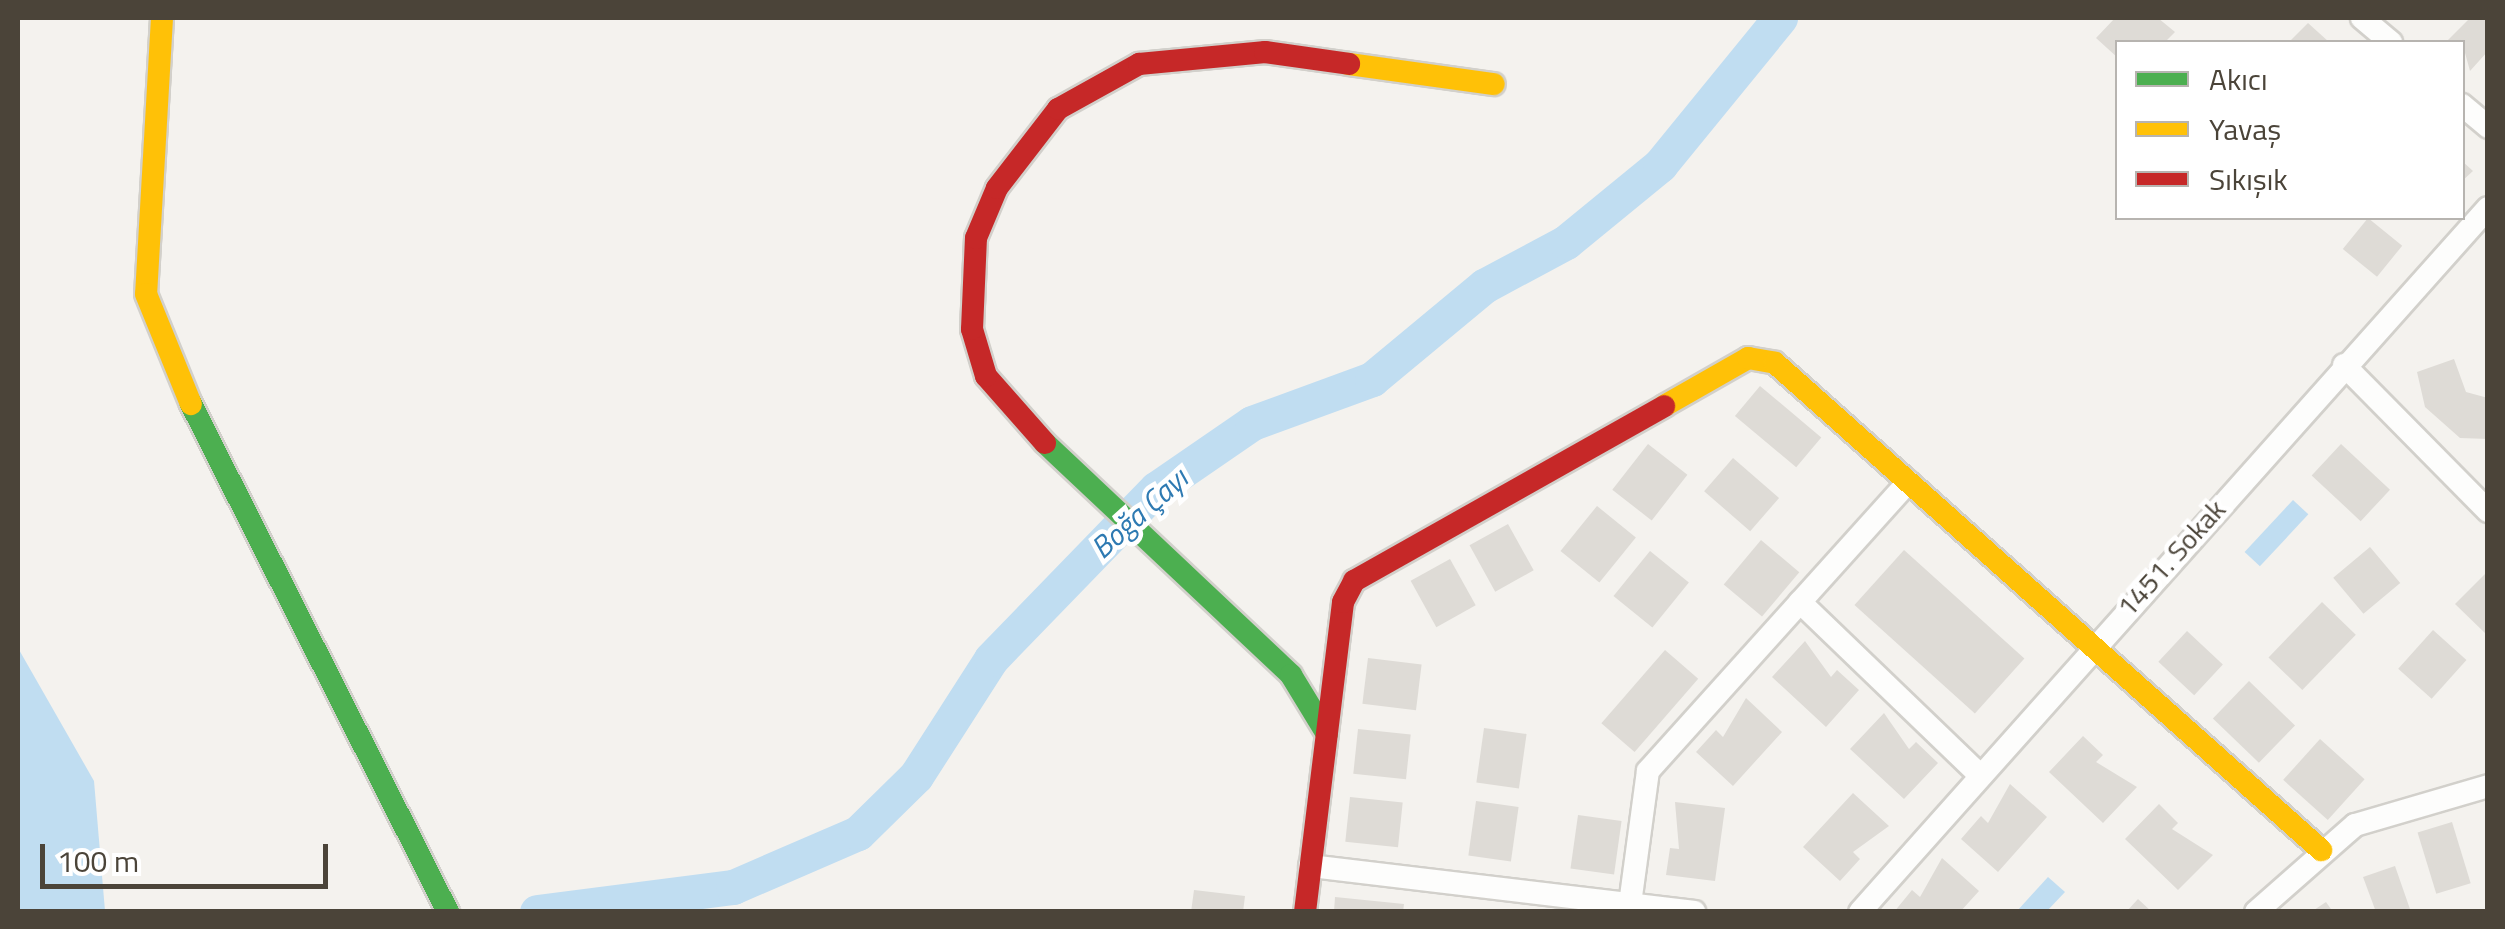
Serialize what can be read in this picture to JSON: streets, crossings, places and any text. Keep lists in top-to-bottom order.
{
  "streets": {
    "street": ["1451. Sokak"]
  },
  "water": ["Boğa Çayı"],
  "legend": ["Akıcı", "Yavaş", "Sıkışık"],
  "scale_bar": "100 m"
}
